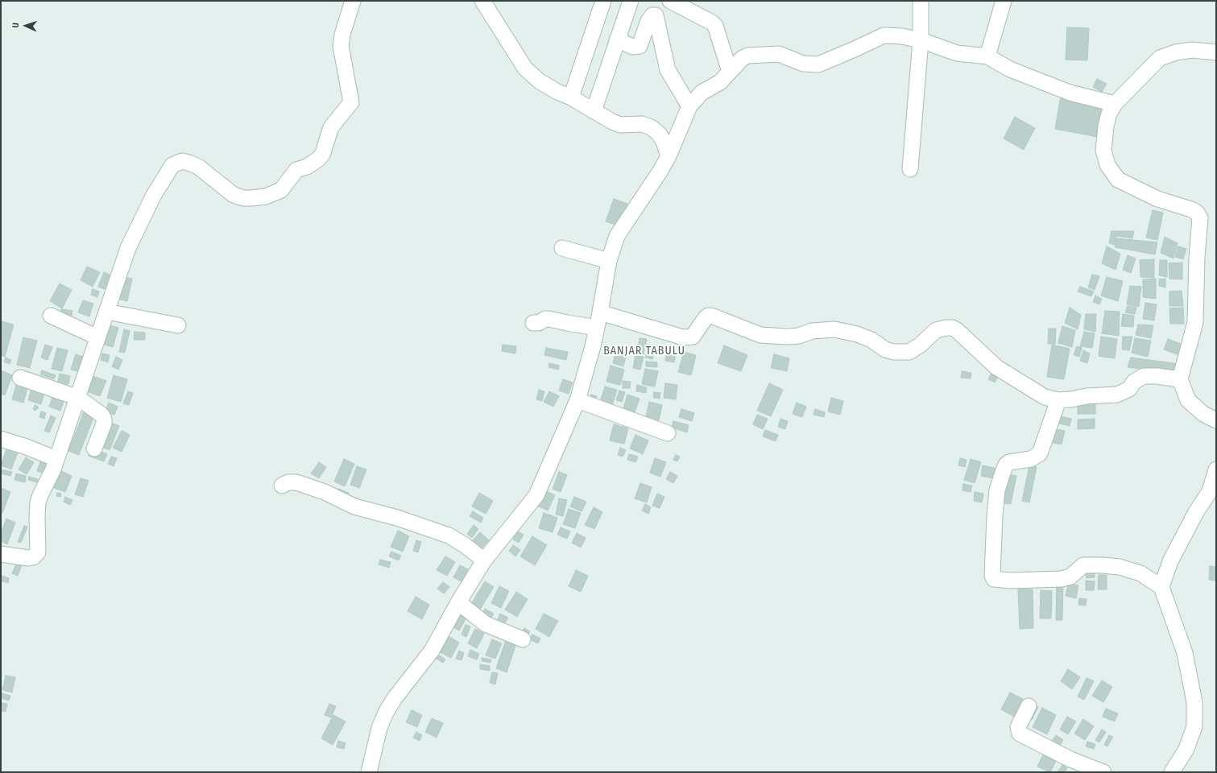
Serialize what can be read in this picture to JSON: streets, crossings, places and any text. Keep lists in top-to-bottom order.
{
  "districts": ["BANJAR TABULU"],
  "north": "left"
}
